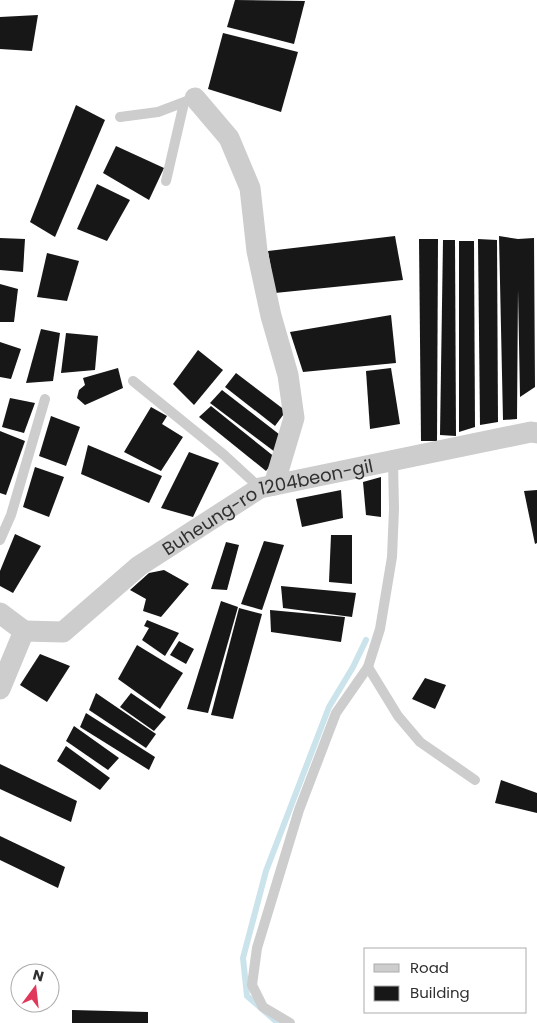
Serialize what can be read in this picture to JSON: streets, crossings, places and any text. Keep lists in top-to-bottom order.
{
  "streets": {
    "street": ["Buheung-ro 1204beon-gil"]
  },
  "legend": ["Road", "Building"],
  "north": "top"
}
